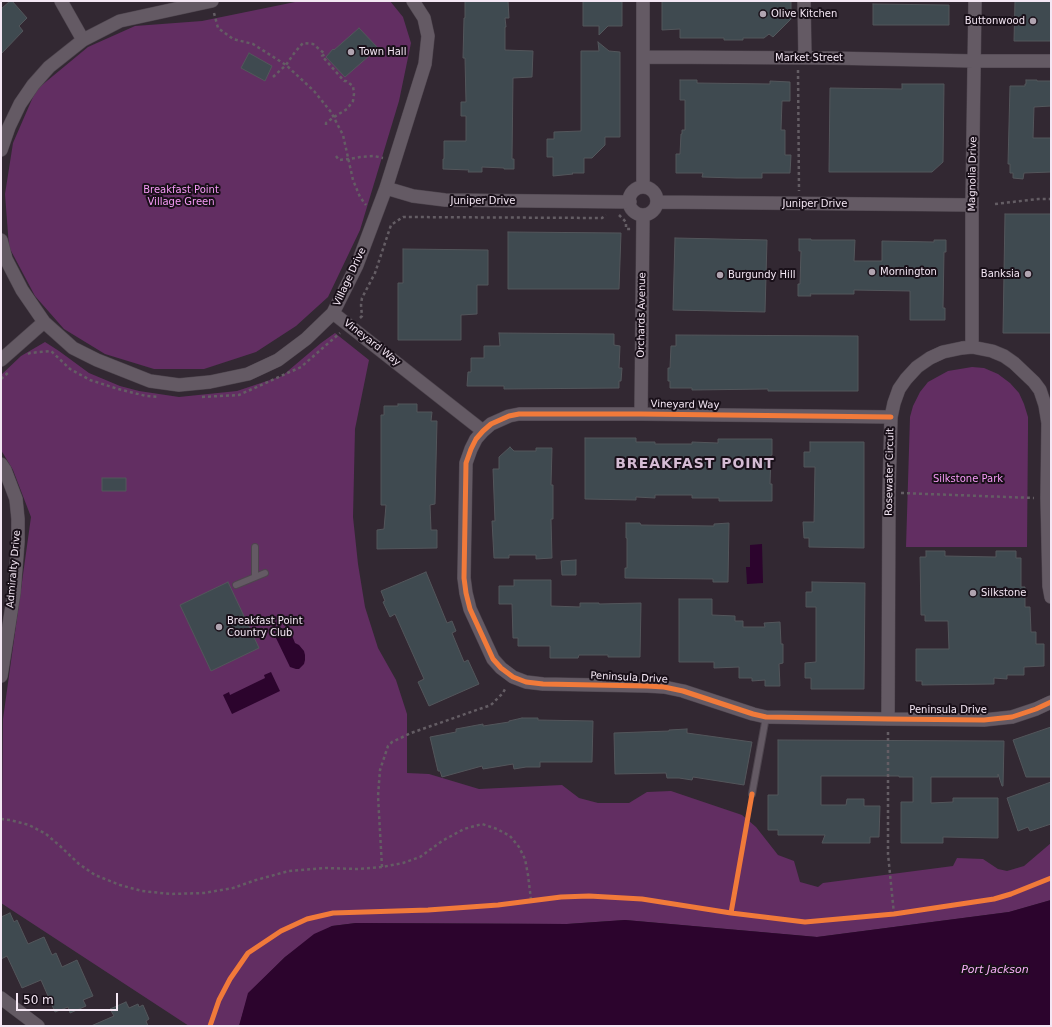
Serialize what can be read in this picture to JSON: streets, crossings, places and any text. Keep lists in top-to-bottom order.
{
  "streets": {
    "street": [
      "Market Street",
      "Magnolia Drive",
      "Juniper Drive",
      "Village Drive",
      "Orchards Avenue",
      "Vineyard Way",
      "Rosewater Circuit",
      "Admiralty Drive",
      "Peninsula Drive"
    ]
  },
  "crossings": [
    ["Market Street", "Magnolia Drive"],
    ["Magnolia Drive", "Juniper Drive"],
    ["Magnolia Drive", "Rosewater Circuit"],
    ["Juniper Drive", "Village Drive"],
    ["Juniper Drive", "Orchards Avenue"],
    ["Village Drive", "Vineyard Way"],
    ["Orchards Avenue", "Vineyard Way"],
    ["Vineyard Way", "Rosewater Circuit"],
    ["Vineyard Way", "Peninsula Drive"],
    ["Rosewater Circuit", "Peninsula Drive"]
  ],
  "districts": ["BREAKFAST POINT"],
  "water": ["Port Jackson"],
  "parks": ["Breakfast Point Village Green", "Silkstone Park"],
  "places": [
    "Olive Kitchen",
    "Buttonwood",
    "Town Hall",
    "Mornington",
    "Banksia",
    "Burgundy Hill",
    "Silkstone",
    "Breakfast Point Country Club"
  ],
  "scale_bar": "50 m"
}
